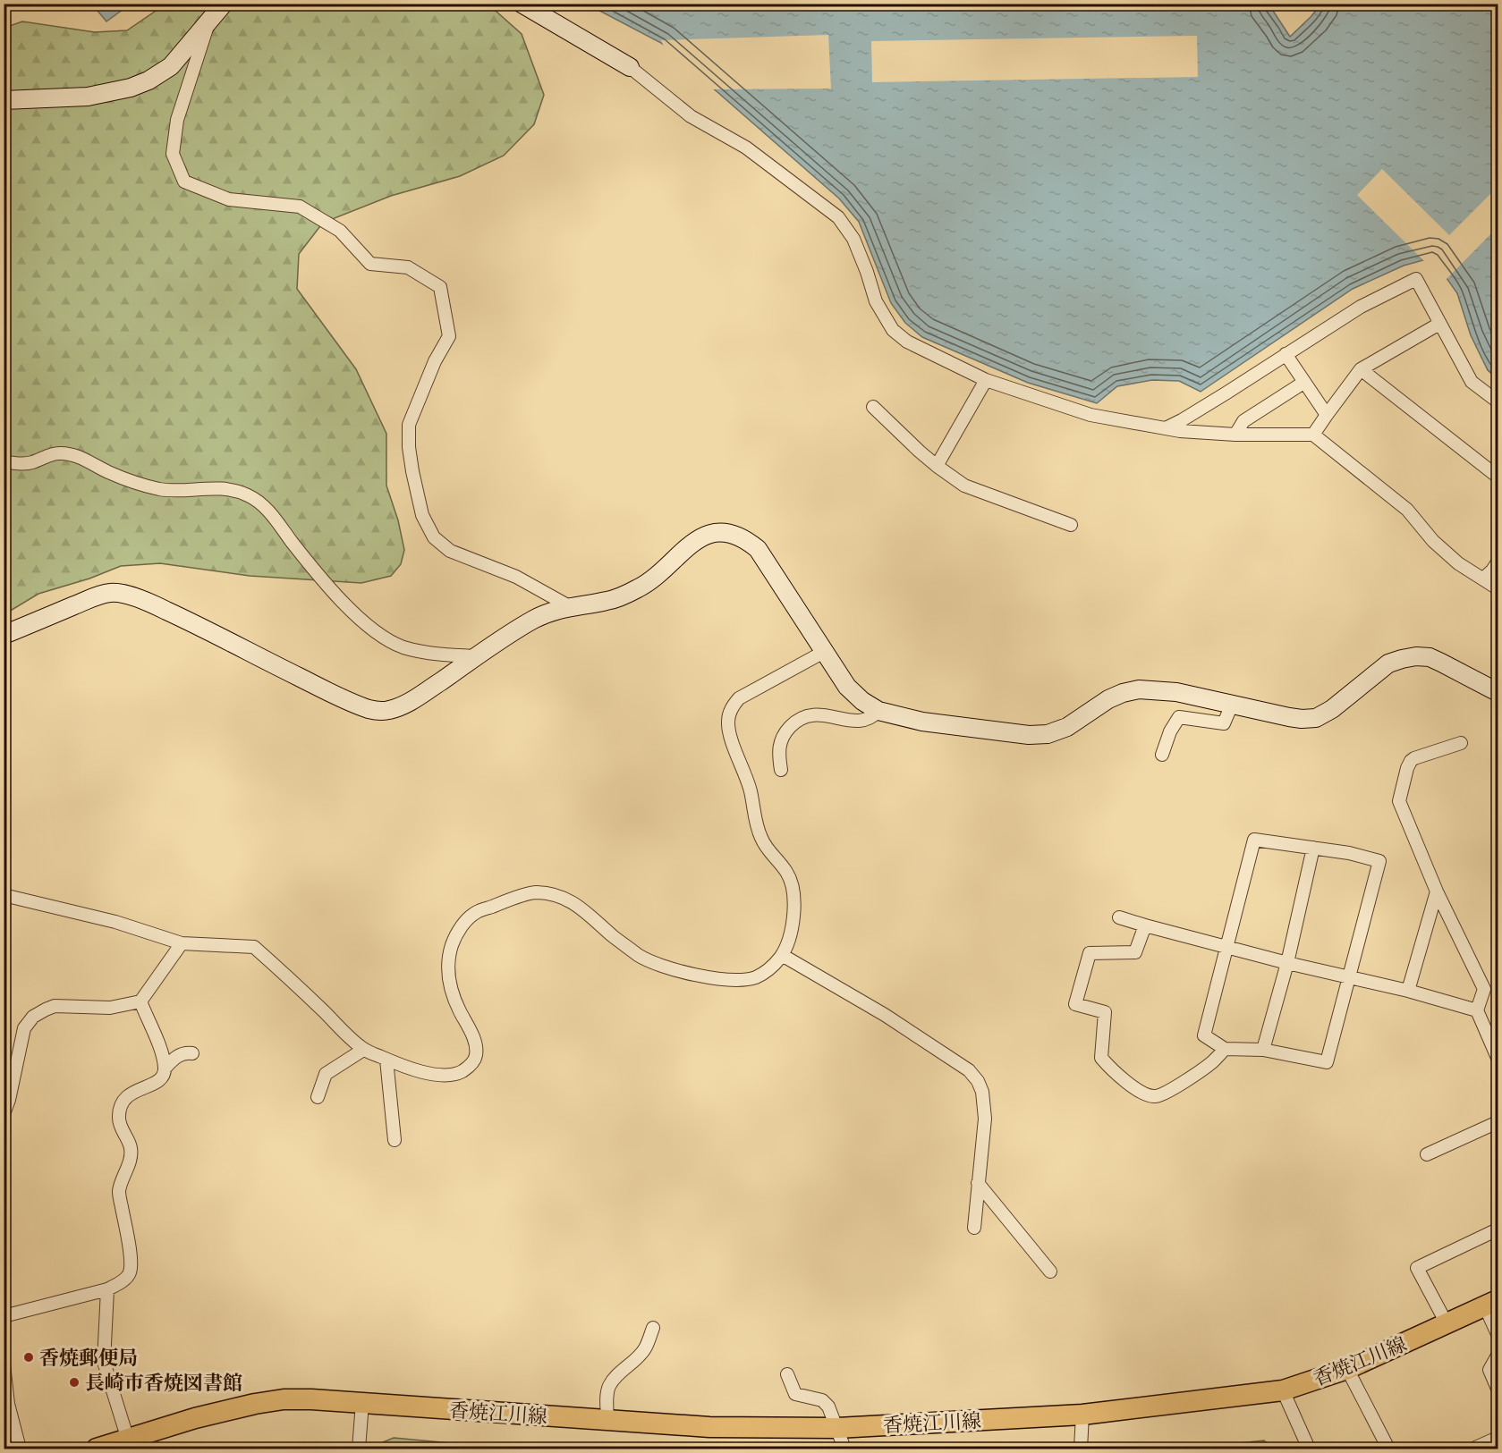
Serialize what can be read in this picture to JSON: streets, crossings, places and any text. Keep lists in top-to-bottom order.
{
  "streets": {
    "main road": ["香焼江川線"]
  },
  "places": ["香焼郵便局", "長崎市香焼図書館"]
}
